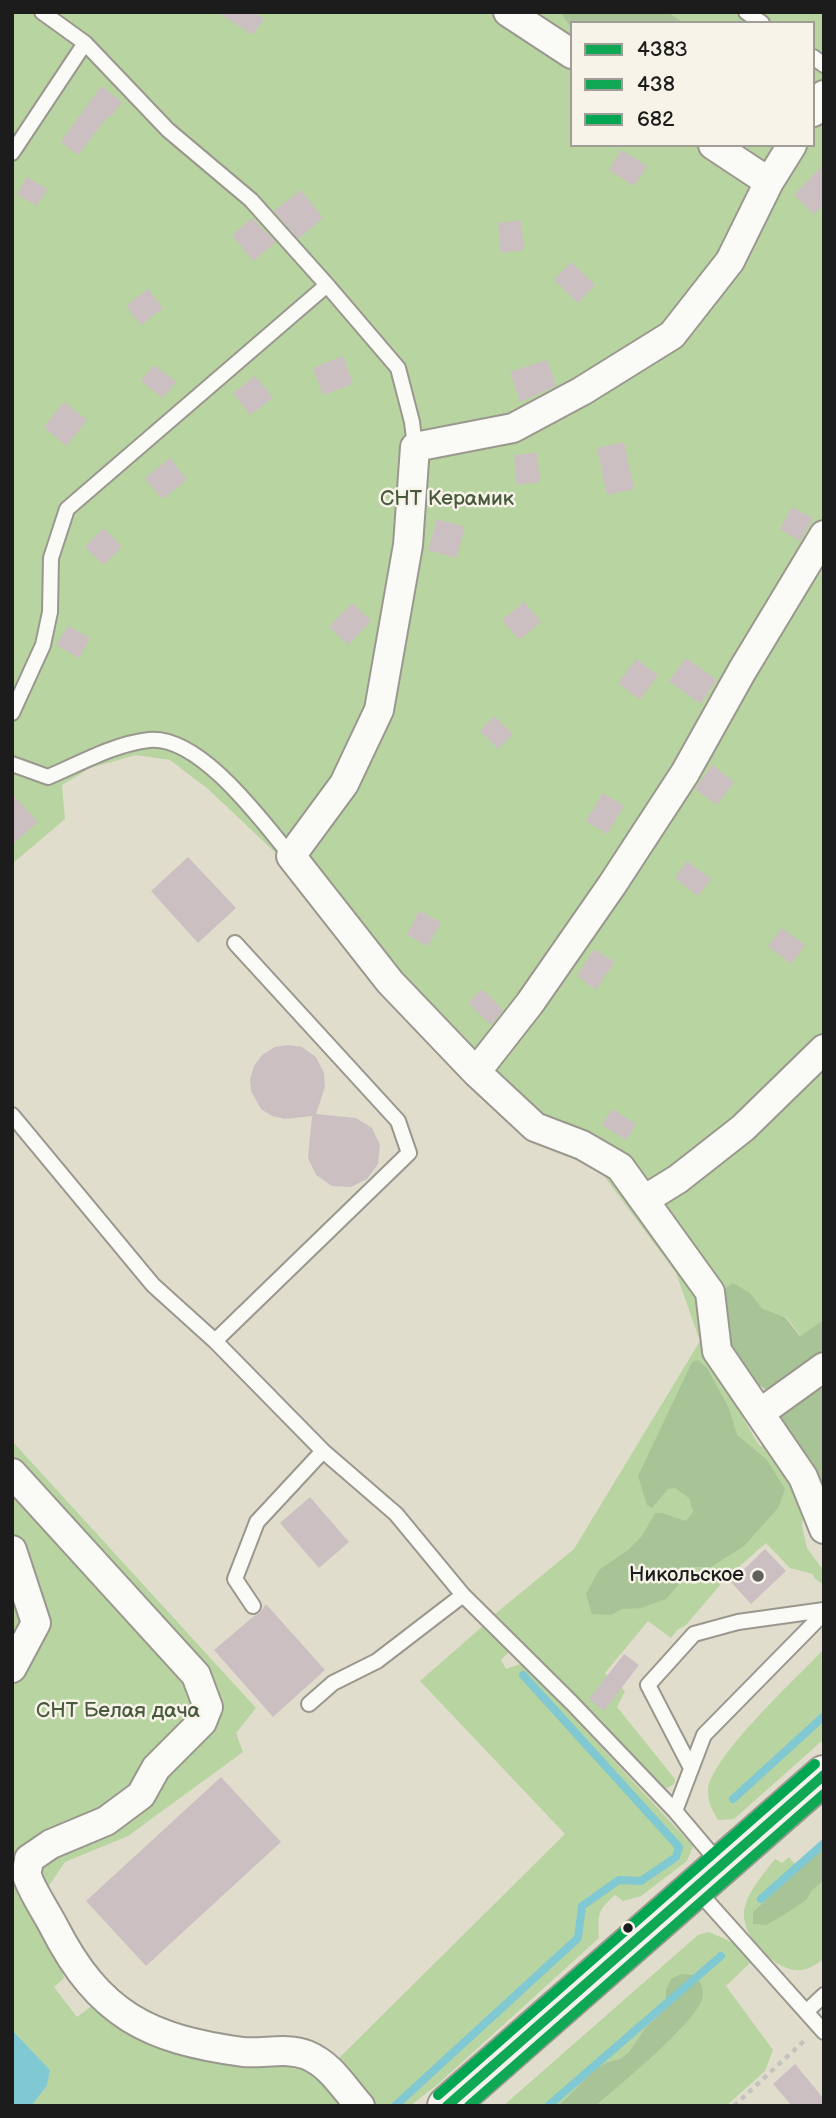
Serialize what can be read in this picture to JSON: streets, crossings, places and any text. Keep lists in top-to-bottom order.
{
  "parks": ["СНТ Керамик", "СНТ Белая дача"],
  "places": ["Никольское"],
  "lines": ["transit line 682", "transit line 438З", "transit line 438"],
  "legend": ["438З", "438", "682"]
}
